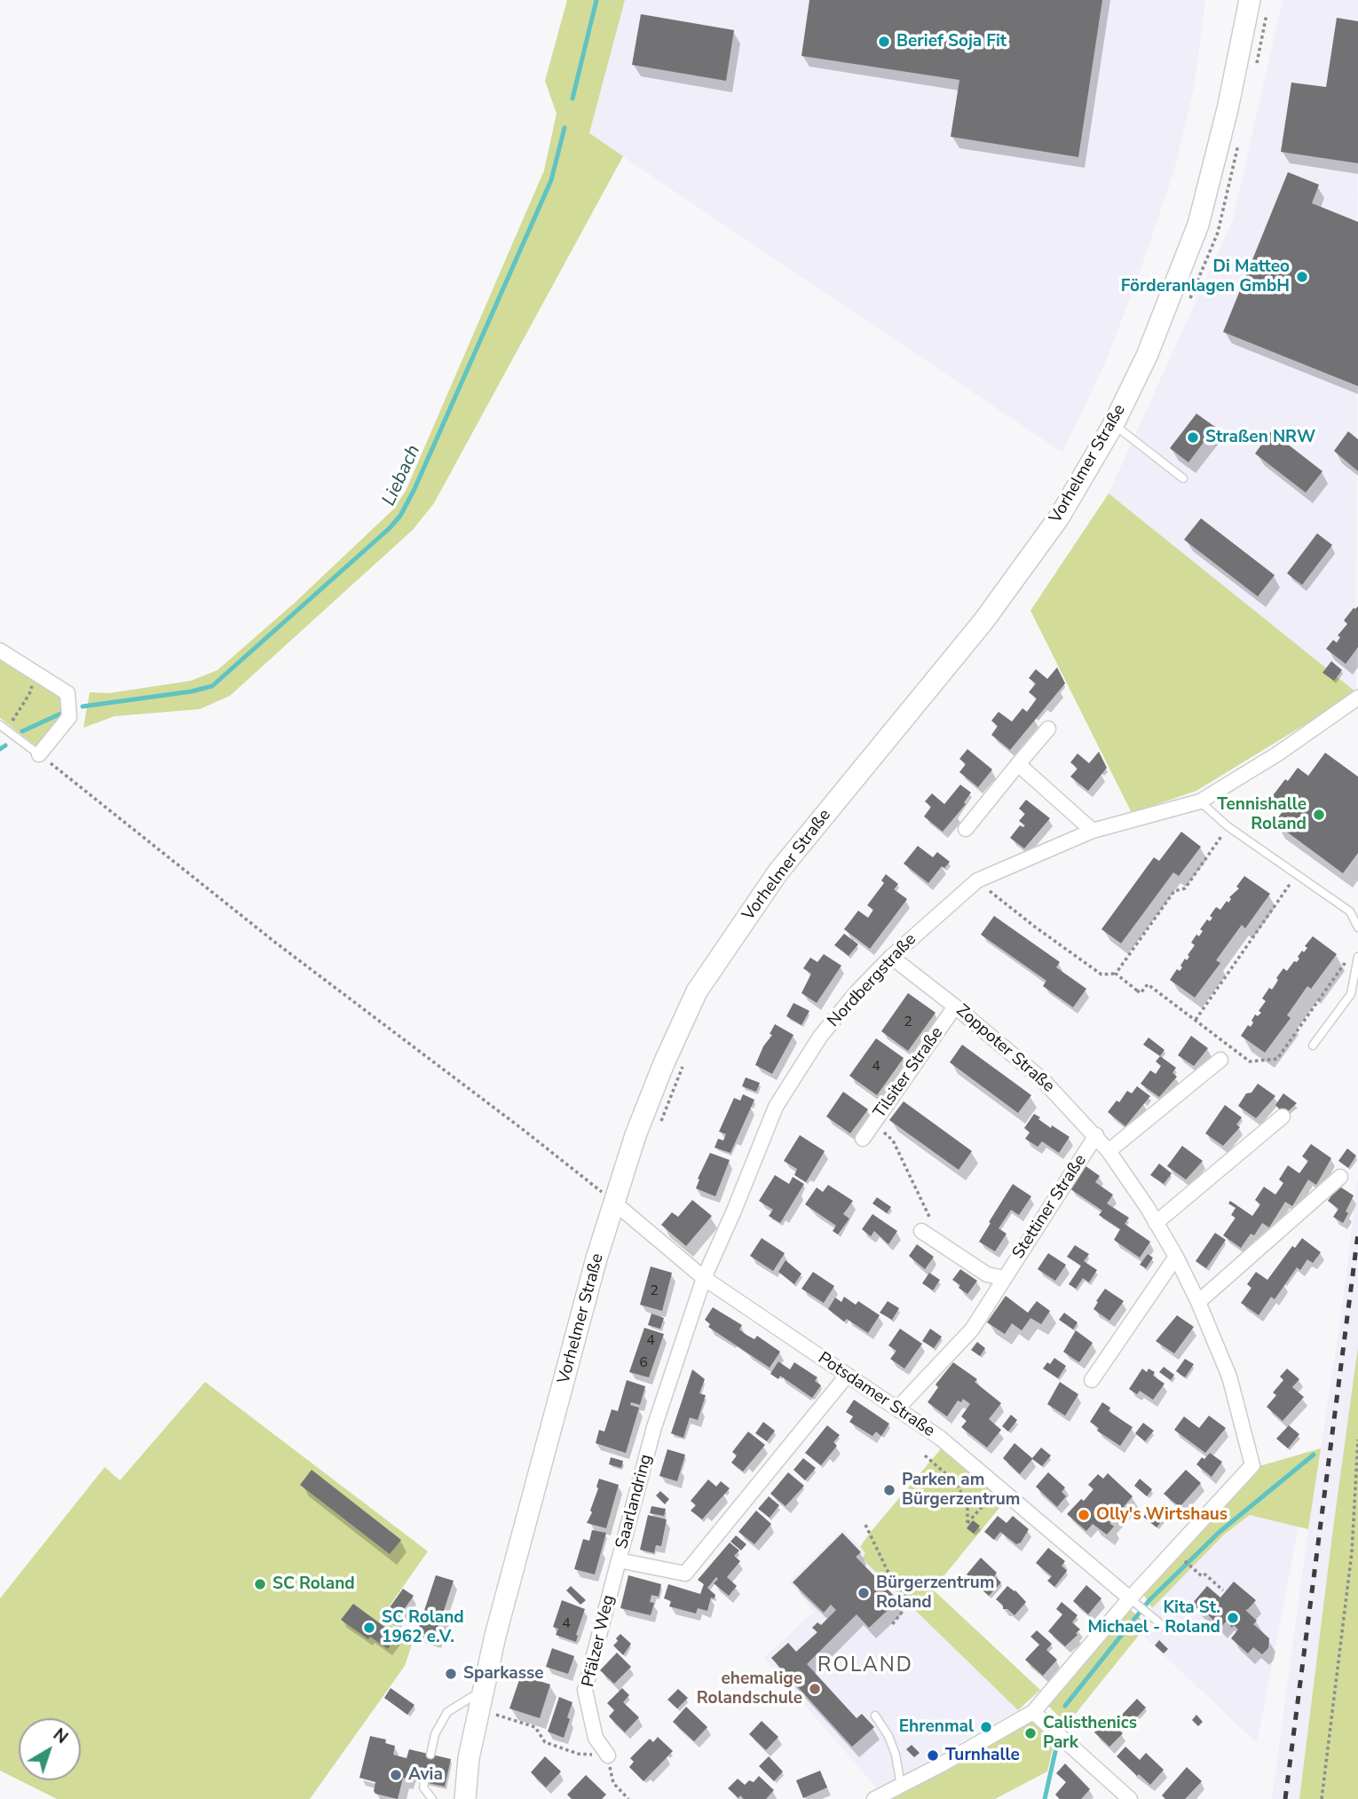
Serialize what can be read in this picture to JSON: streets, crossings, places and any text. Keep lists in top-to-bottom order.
{
  "streets": {
    "main road": ["Vorhelmer Straße"],
    "street": [
      "Nordbergstraße",
      "Zoppoter Straße",
      "Tilsiter Straße",
      "Stettiner Straße",
      "Potsdamer Straße",
      "Saarlandring",
      "Pfälzer Weg"
    ]
  },
  "crossings": [
    ["Vorhelmer Straße", "Potsdamer Straße"],
    ["Nordbergstraße", "Zoppoter Straße"],
    ["Nordbergstraße", "Potsdamer Straße"],
    ["Nordbergstraße", "Saarlandring"],
    ["Zoppoter Straße", "Tilsiter Straße"],
    ["Zoppoter Straße", "Stettiner Straße"],
    ["Zoppoter Straße", "Potsdamer Straße"],
    ["Stettiner Straße", "Potsdamer Straße"],
    ["Potsdamer Straße", "Saarlandring"],
    ["Saarlandring", "Pfälzer Weg"]
  ],
  "districts": ["ROLAND"],
  "water": ["Liebach"],
  "places": [
    "Berief Soja Fit",
    "Di Matteo Förderanlagen GmbH",
    "Straßen NRW",
    "Tennishalle Roland",
    "Parken am Bürgerzentrum",
    "Olly's Wirtshaus",
    "SC Roland",
    "Bürgerzentrum Roland",
    "Kita St. Michael - Roland",
    "SC Roland 1962 e.V.",
    "Sparkasse",
    "ehemalige Rolandschule",
    "Ehrenmal",
    "Calisthenics Park",
    "Turnhalle",
    "Avia"
  ],
  "house_numbers": [
    "2",
    "4",
    "2",
    "4",
    "6",
    "4"
  ],
  "north": "top right"
}
